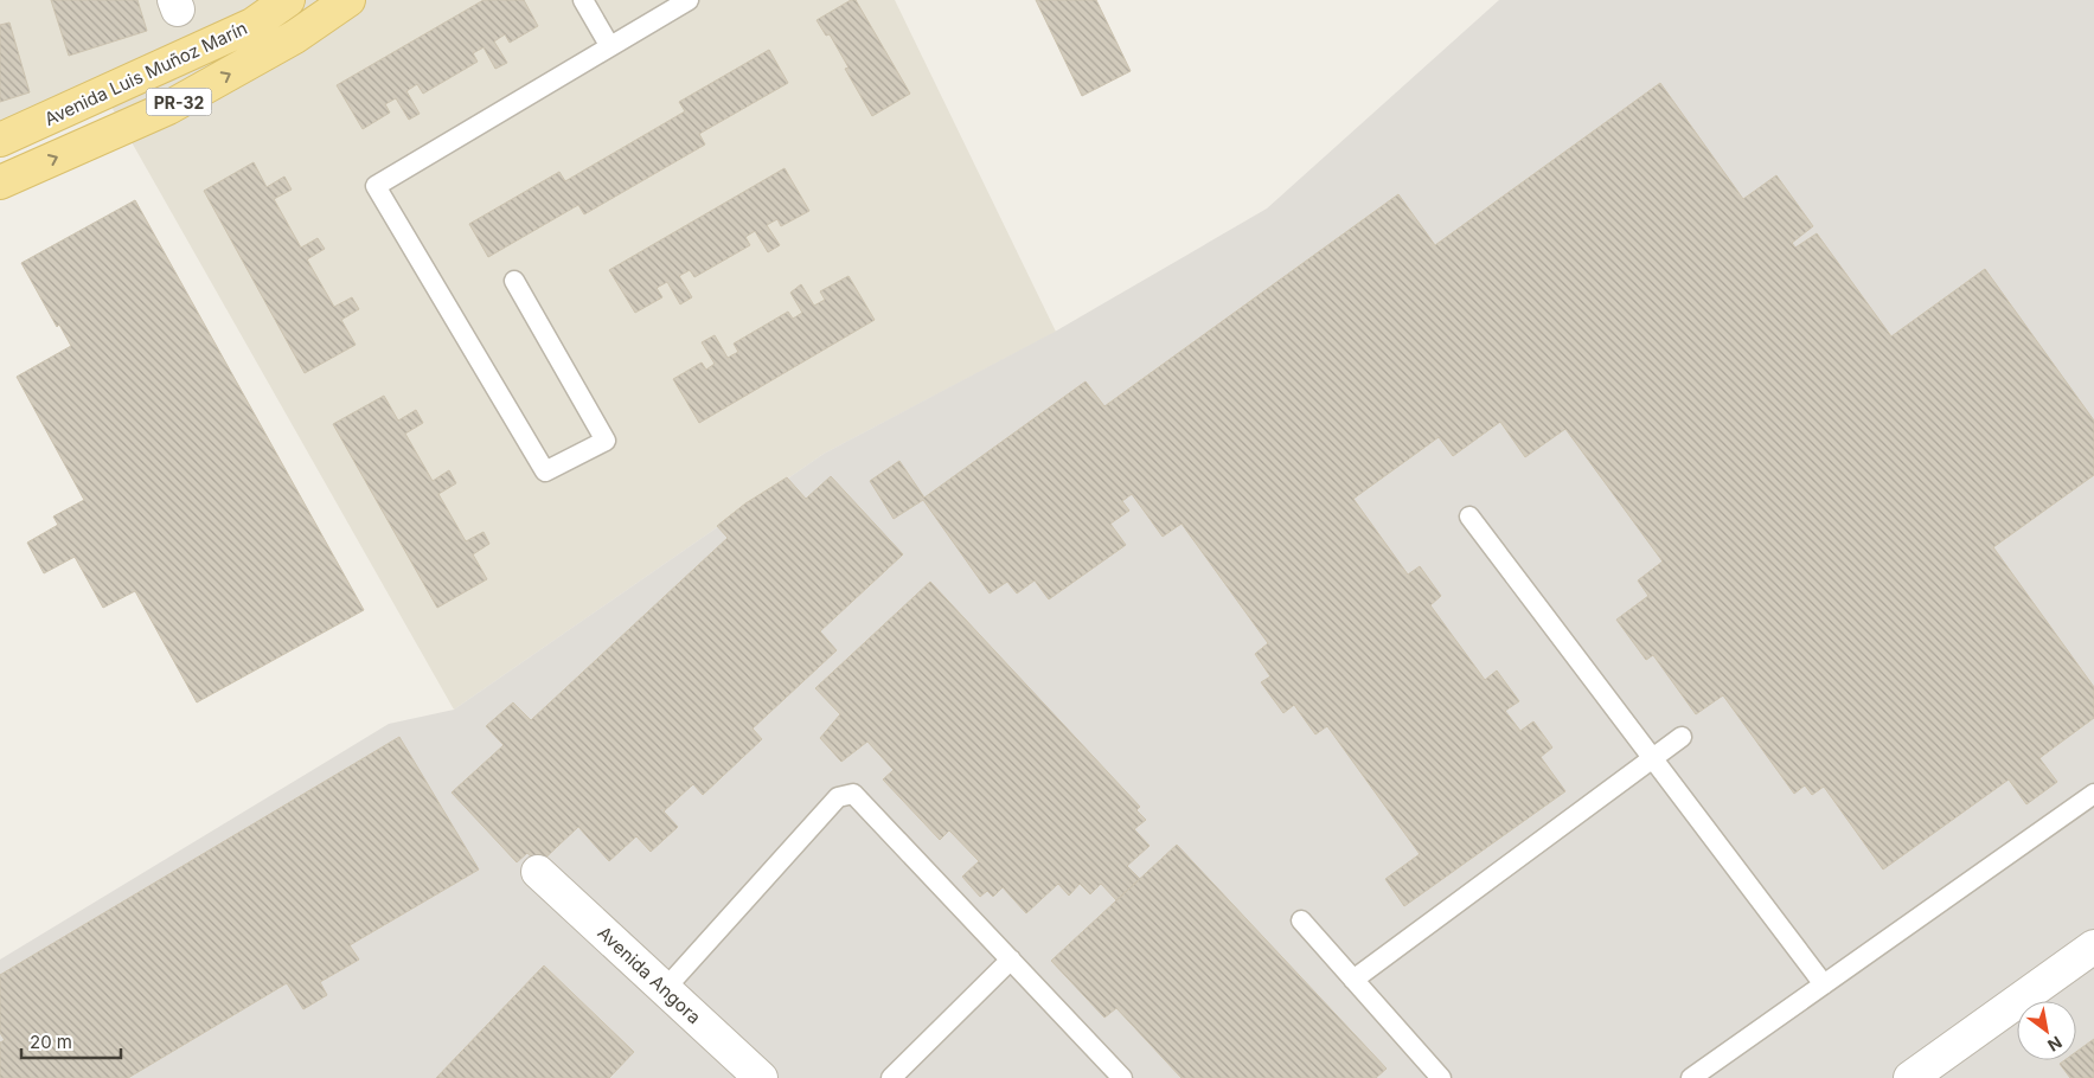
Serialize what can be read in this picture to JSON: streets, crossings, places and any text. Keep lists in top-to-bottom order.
{
  "streets": {
    "main road": ["Avenida Luis Muñoz Marín", "PR-32"],
    "street": ["Avenida Angora"]
  },
  "scale_bar": "20 m",
  "north": "bottom right"
}
